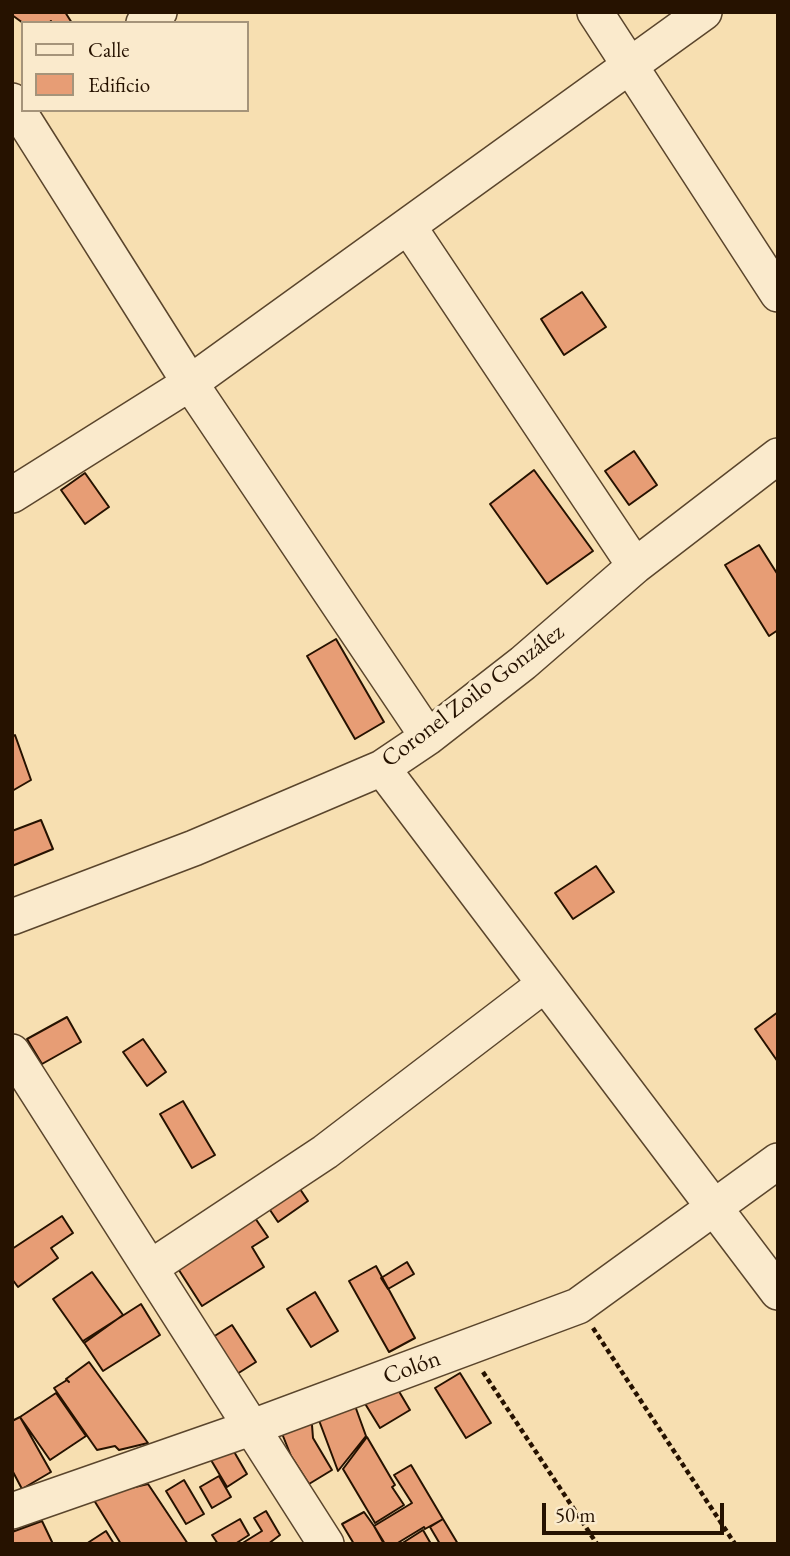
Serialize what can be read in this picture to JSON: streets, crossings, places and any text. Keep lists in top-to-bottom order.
{
  "streets": {
    "street": ["Coronel Zoilo González", "Colón"]
  },
  "legend": ["Calle", "Edificio"],
  "scale_bar": "50 m"
}
